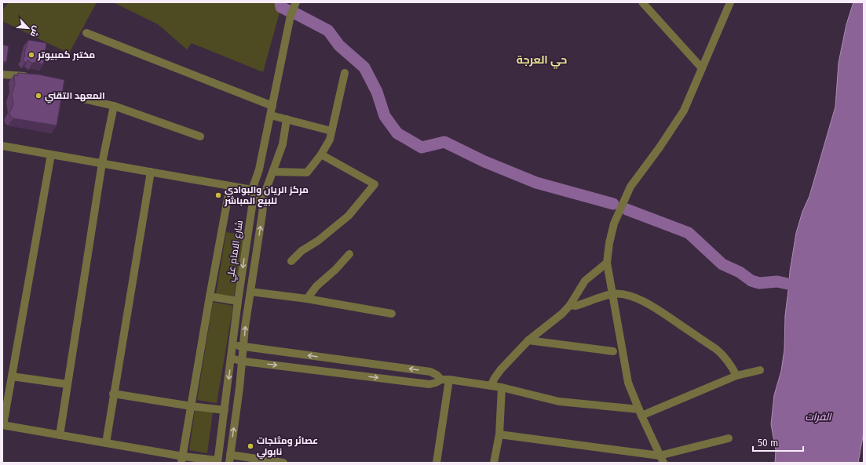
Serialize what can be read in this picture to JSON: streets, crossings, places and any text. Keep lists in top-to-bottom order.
{
  "streets": {
    "street": ["شارع الامام علي"]
  },
  "districts": ["حي العرجة"],
  "water": ["الفرات"],
  "places": [
    "مختبر كمبيوتر",
    "المعهد التقني",
    "مركز الريان والبوادي للبيع المباشر",
    "عصائر ومثلجات نابولي"
  ],
  "scale_bar": "50 m",
  "north": "bottom right"
}
